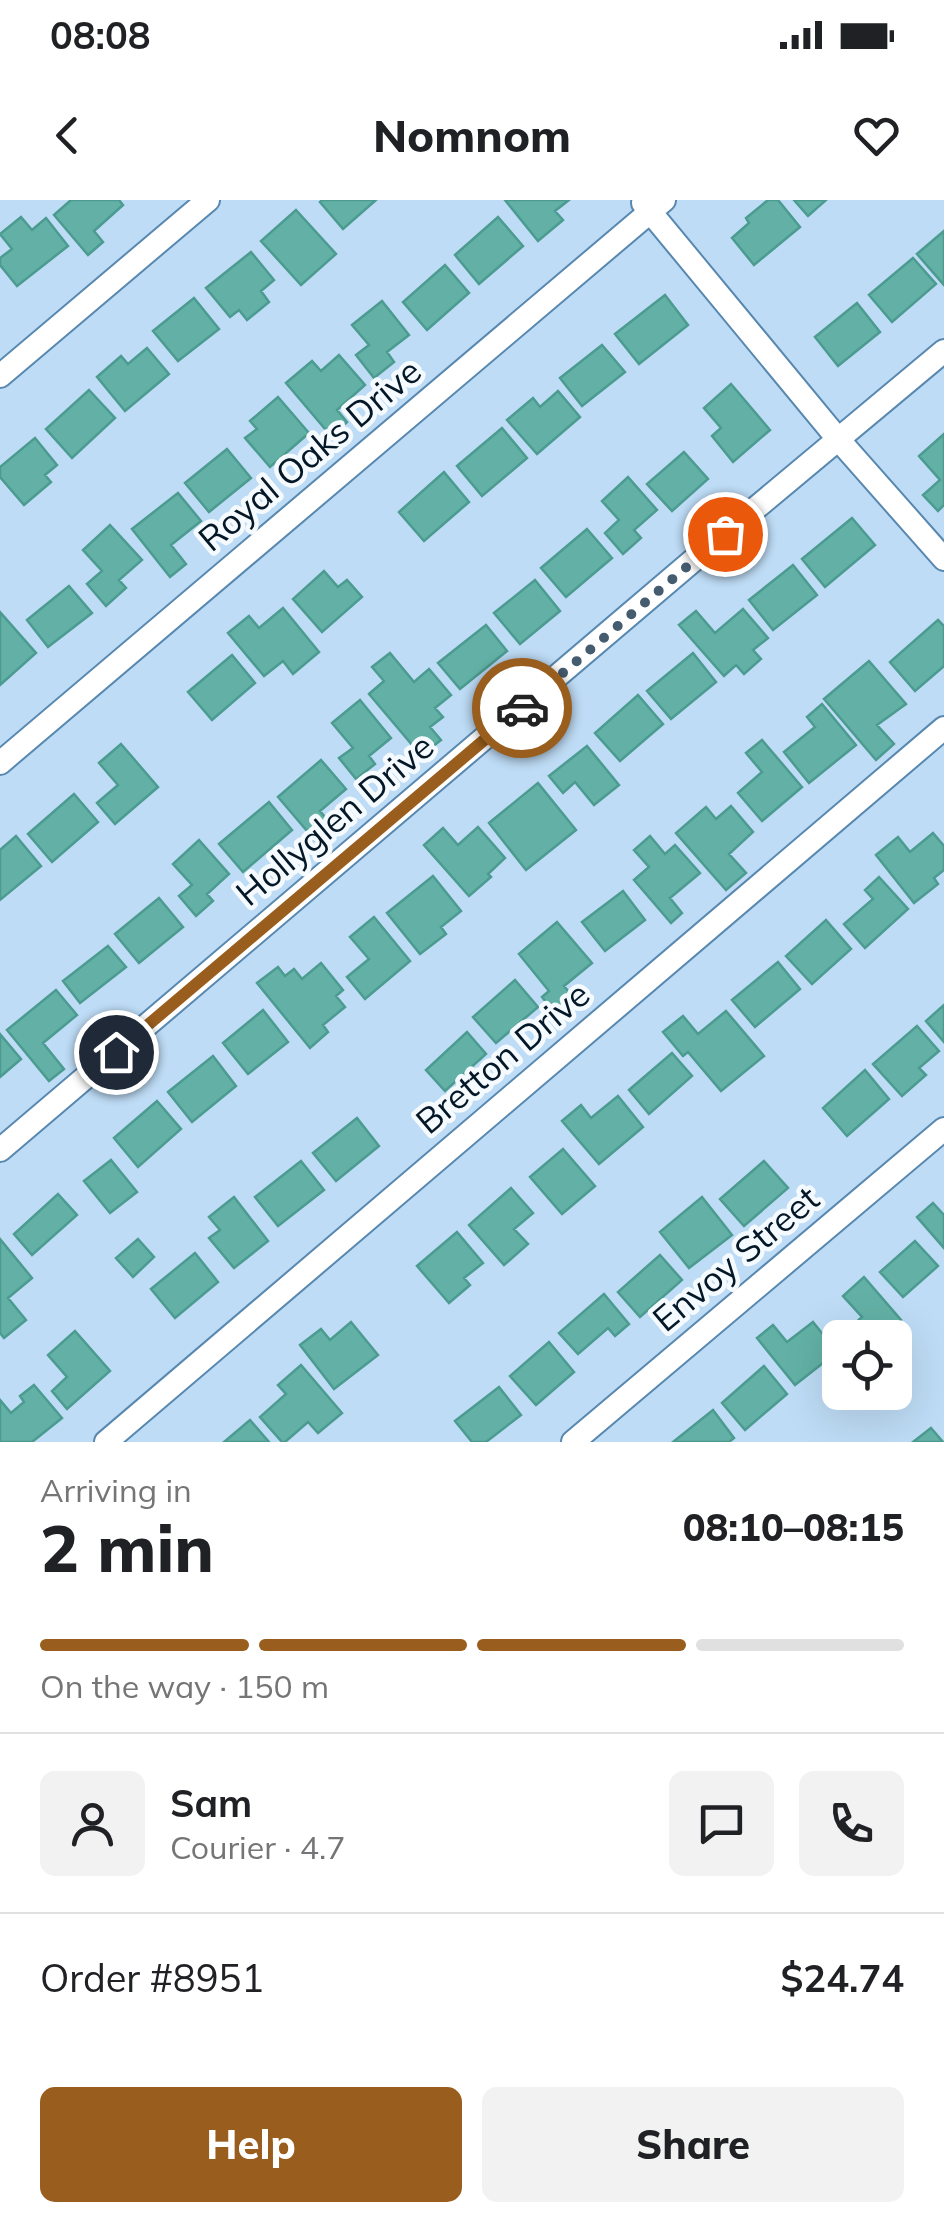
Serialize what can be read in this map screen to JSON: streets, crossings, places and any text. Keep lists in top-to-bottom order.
{
  "streets": {
    "street": [
      "Royal Oaks Drive",
      "Hollyglen Drive",
      "Bretton Drive",
      "Envoy Street"
    ]
  },
  "page": {
    "status": "08:08",
    "header": "Nomnom",
    "heading": ["2 min", "Arriving in", "08:10–08:15"],
    "panel": [
      "Sam",
      "Courier · 4.7",
      "Order #8951",
      "$24.74"
    ],
    "bar": "On the way · 150 m",
    "buttons": ["Help", "Share"]
  }
}
